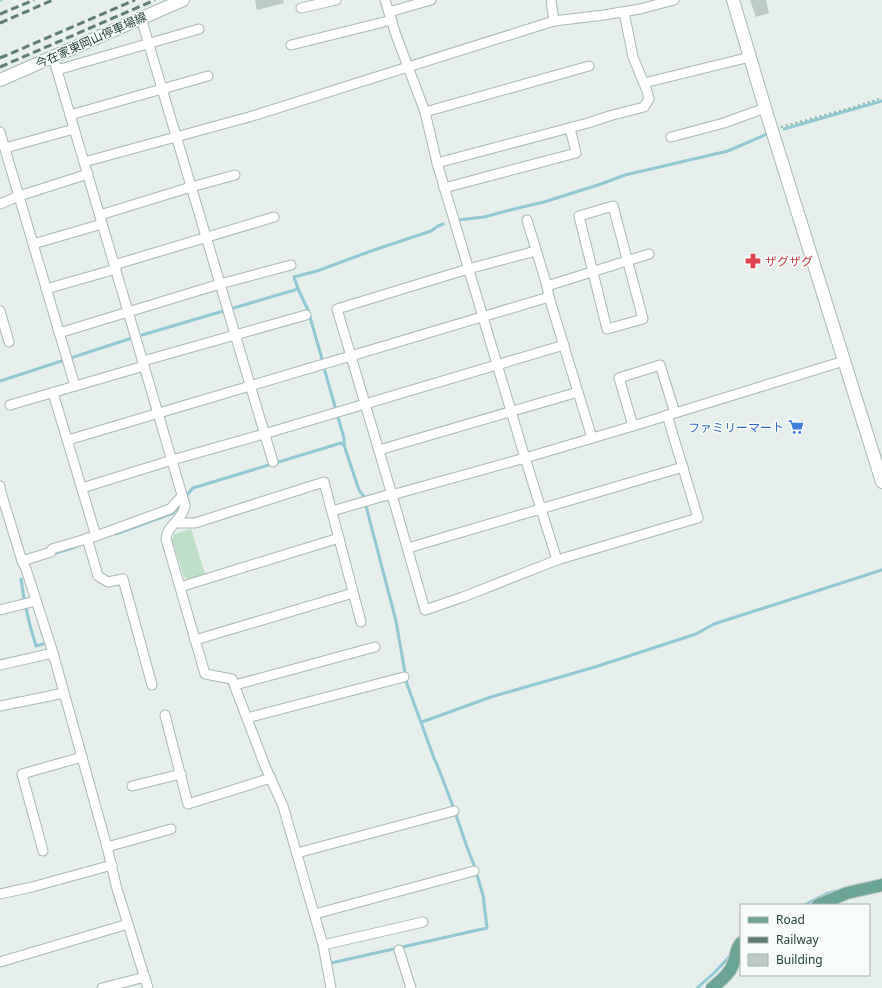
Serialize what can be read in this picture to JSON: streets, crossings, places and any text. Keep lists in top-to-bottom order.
{
  "streets": {
    "street": ["今在家東岡山停車場線"]
  },
  "places": {
    "pharmacy": ["ザグザグ"],
    "supermarket": ["ファミリーマート"]
  },
  "legend": ["Road", "Railway", "Building"]
}
